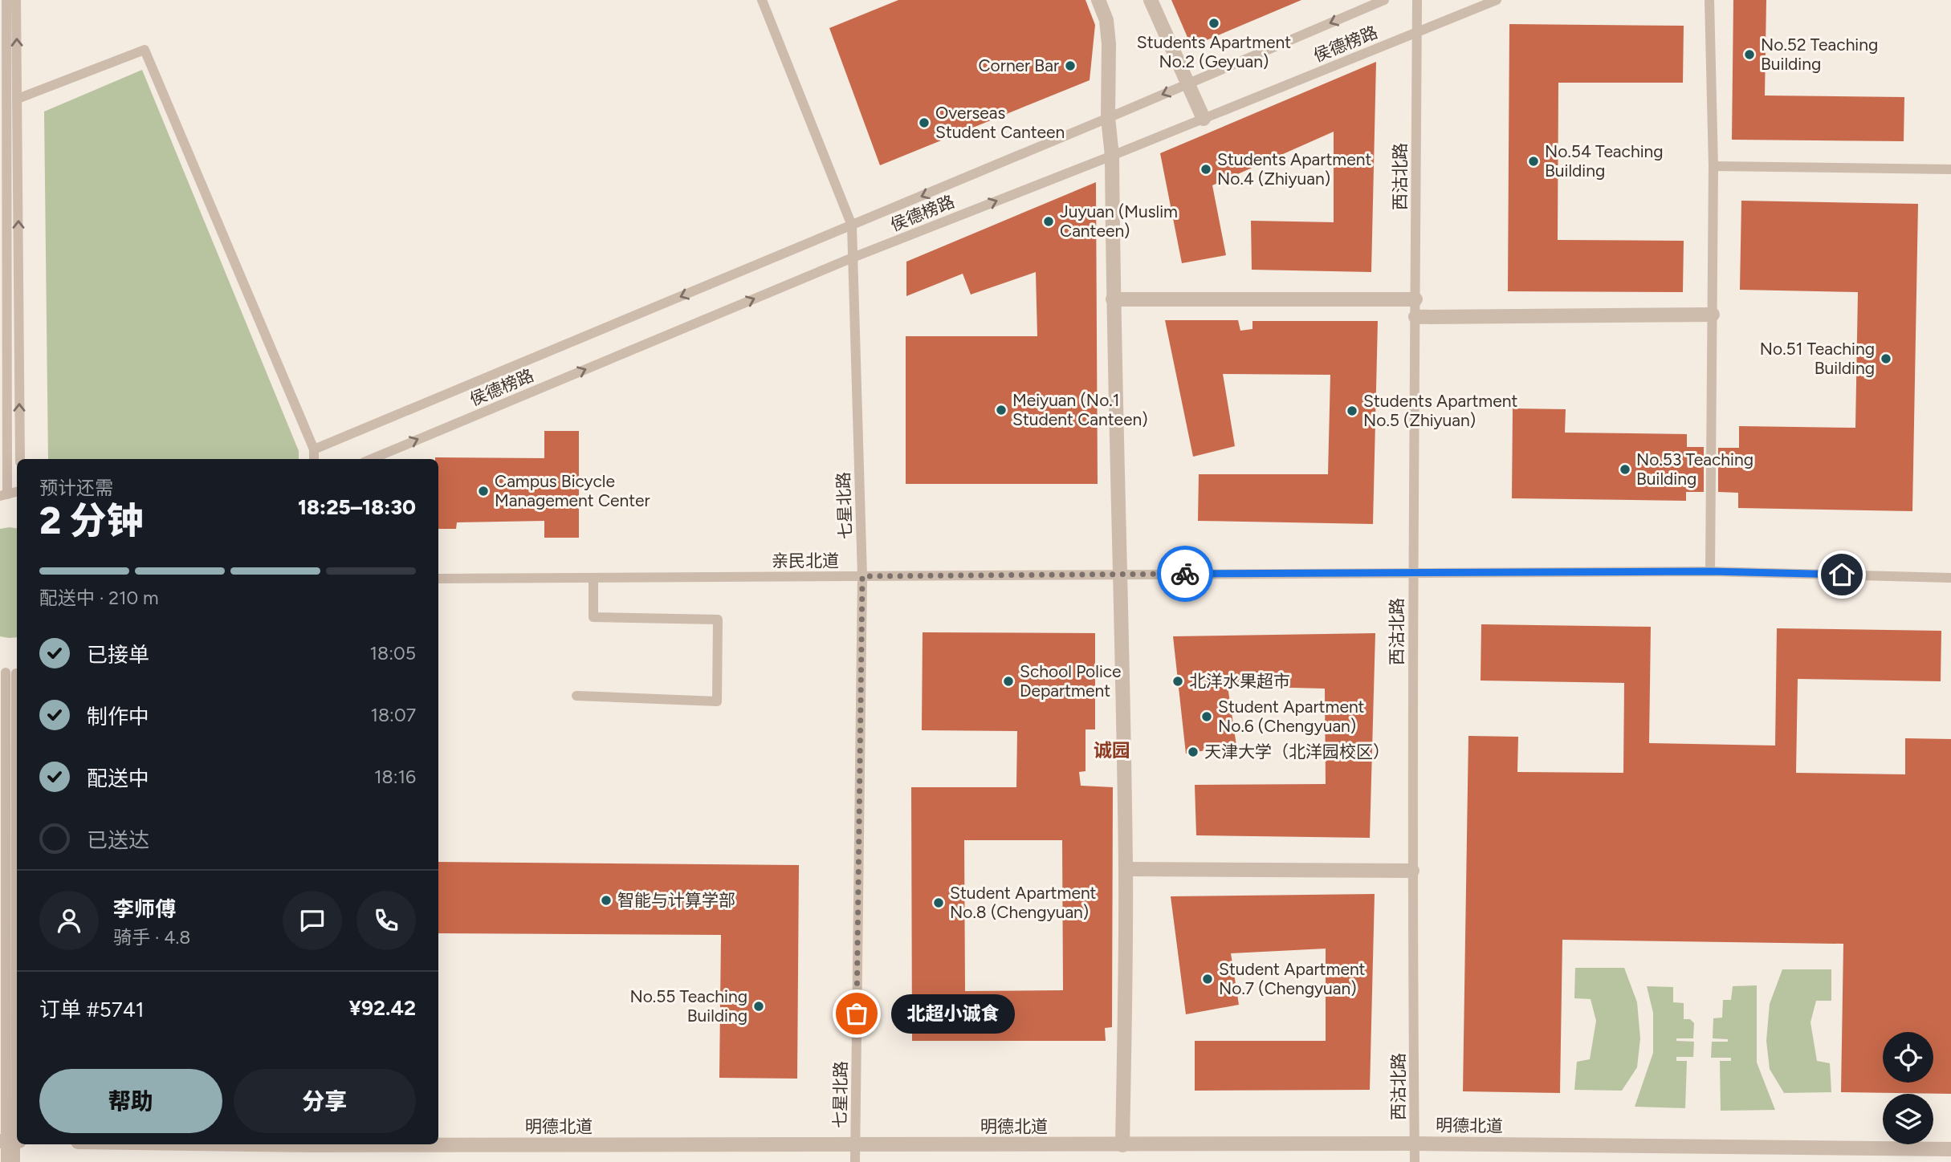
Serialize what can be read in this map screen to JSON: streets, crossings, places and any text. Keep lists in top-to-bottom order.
{
  "streets": {
    "street": ["明德北道"],
    "lane": [
      "侯德榜路",
      "西沽北路",
      "七星北路",
      "亲民北道"
    ]
  },
  "crossings": [
    ["侯德榜路", "西沽北路"],
    ["侯德榜路", "七星北路"],
    ["西沽北路", "亲民北道"],
    ["西沽北路", "明德北道"],
    ["七星北路", "亲民北道"],
    ["七星北路", "明德北道"]
  ],
  "districts": ["诚园"],
  "places": [
    "Students Apartment No.2 (Geyuan)",
    "No.52 Teaching Building",
    "Corner Bar",
    "Overseas Student Canteen",
    "No.54 Teaching Building",
    "Students Apartment No.4 (Zhiyuan)",
    "Juyuan (Muslim Canteen)",
    "No.51 Teaching Building",
    "Meiyuan (No.1 Student Canteen)",
    "Students Apartment No.5 (Zhiyuan)",
    "No.53 Teaching Building",
    "Campus Bicycle Management Center",
    "School Police Department",
    "北洋水果超市",
    "Student Apartment No.6 (Chengyuan)",
    "天津大学（北洋园校区）",
    "智能与计算学部",
    "Student Apartment No.8 (Chengyuan)",
    "Student Apartment No.7 (Chengyuan)",
    "No.55 Teaching Building",
    "北超小诚食"
  ],
  "page": {
    "heading": ["2 分钟", "预计还需", "18:25–18:30"],
    "panel": [
      "李师傅",
      "骑手 · 4.8",
      "订单 #5741",
      "¥92.42"
    ],
    "bar": "配送中 · 210 m",
    "list": [
      ["已接单", "18:05"],
      ["制作中", "18:07"],
      ["配送中", "18:16"],
      "已送达"
    ],
    "bubble": "北超小诚食",
    "buttons": ["帮助", "分享"]
  }
}
